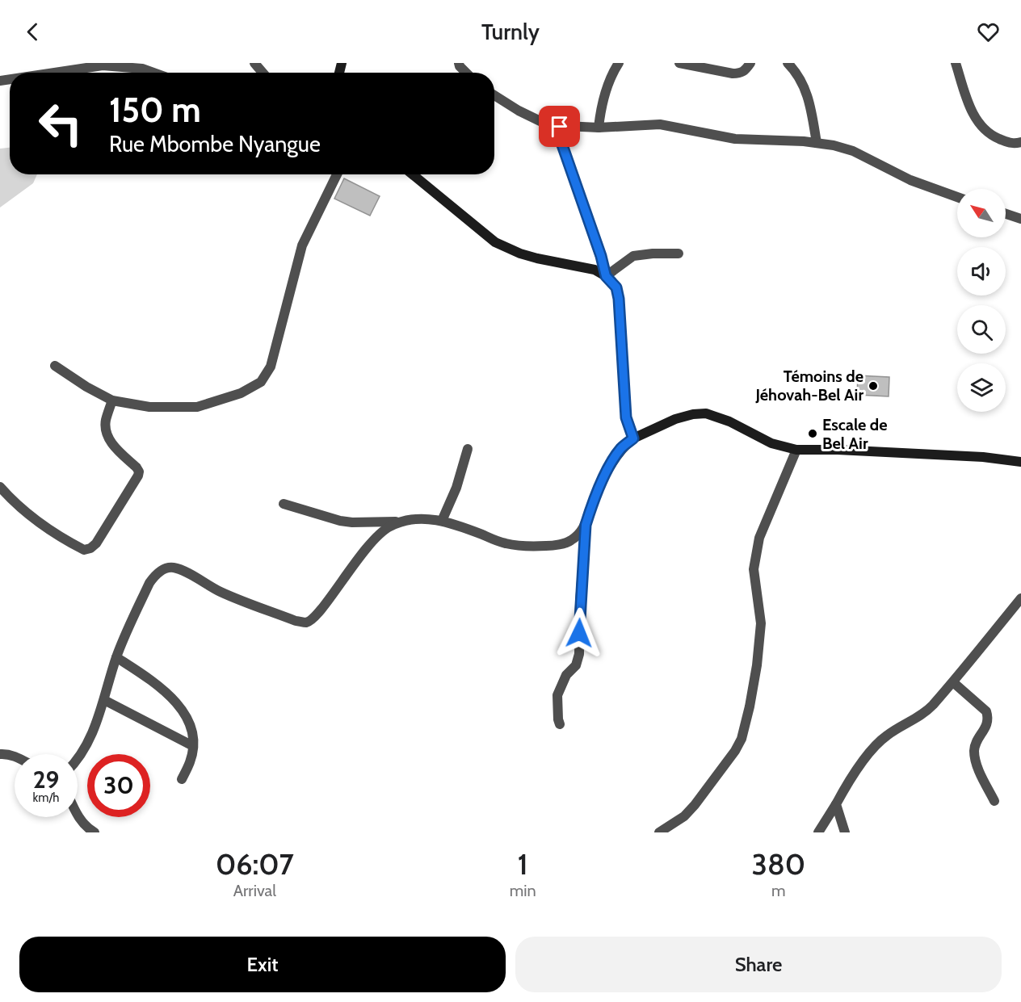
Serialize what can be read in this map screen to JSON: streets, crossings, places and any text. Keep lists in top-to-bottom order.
{
  "places": ["Témoins de Jéhovah-Bel Air", "Escale de Bel Air"],
  "north": "top left",
  "page": {
    "header": "Turnly",
    "turn": ["150 m", "Rue Mbombe Nyangue"],
    "speed": "29 km/h",
    "limit": "30",
    "eta": [
      "06:07",
      "Arrival",
      "1",
      "min",
      "380",
      "m"
    ],
    "buttons": ["Exit", "Share"]
  }
}
